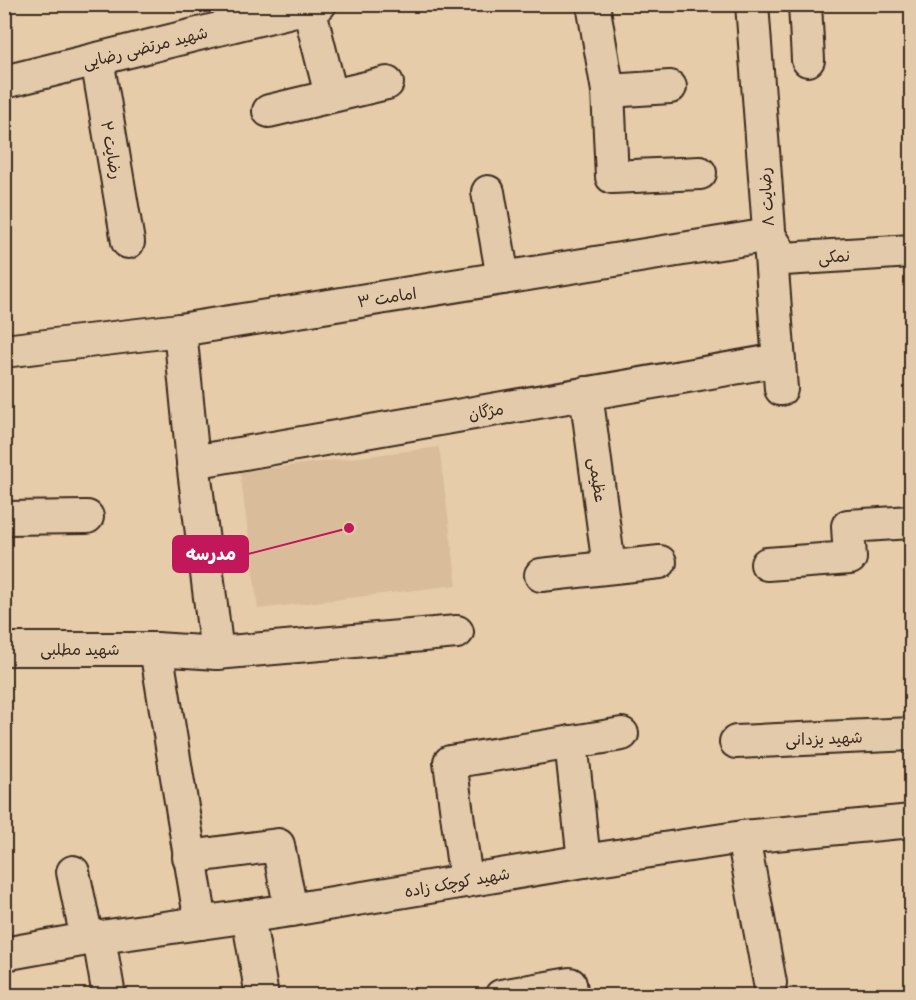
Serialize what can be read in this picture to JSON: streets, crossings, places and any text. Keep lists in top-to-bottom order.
{
  "streets": {
    "street": [
      "شهید مرتضی رضایی",
      "رضایت ۲",
      "رضایت ۸",
      "نمکی",
      "امامت ۳",
      "مژگان",
      "عظیمی",
      "شهید مطلبی",
      "شهید یزدانی",
      "شهید کوچک زاده"
    ]
  },
  "crossings": [
    ["شهید مرتضی رضایی", "رضایت ۲"],
    ["رضایت ۸", "نمکی"],
    ["رضایت ۸", "امامت ۳"],
    ["رضایت ۸", "مژگان"],
    ["نمکی", "امامت ۳"],
    ["مژگان", "عظیمی"]
  ],
  "places": ["مدرسه"]
}
